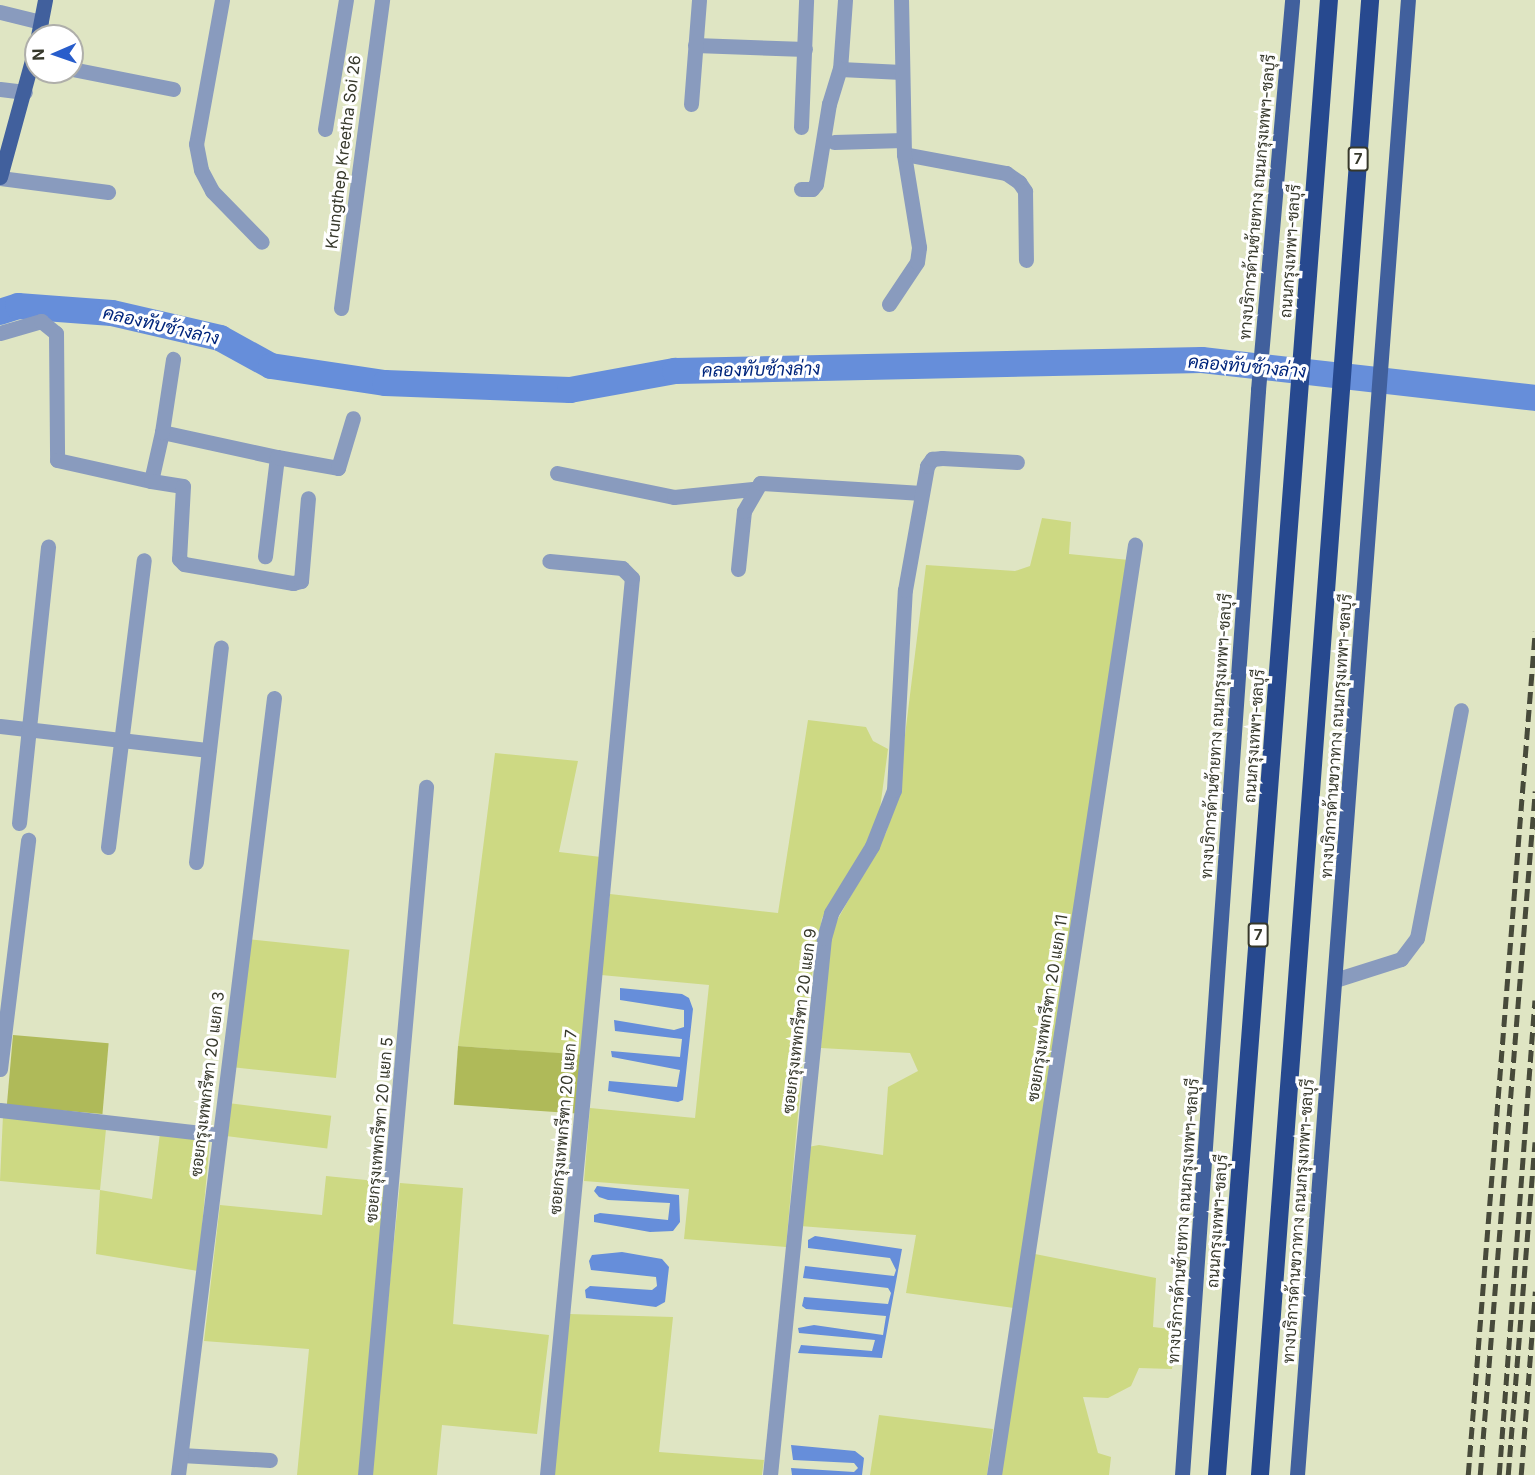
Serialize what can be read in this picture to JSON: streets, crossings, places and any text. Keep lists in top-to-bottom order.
{
  "streets": {
    "highway": ["7", "ถนนกรุงเทพฯ-ชลบุรี"],
    "main road": ["ทางบริการด้านซ้ายทาง ถนนกรุงเทพฯ-ชลบุรี", "ทางบริการด้านขวาทาง ถนนกรุงเทพฯ-ชลบุรี"],
    "street": [
      "Krungthep Kreetha Soi 26",
      "ซอยกรุงเทพกรีฑา 20 แยก 11",
      "ซอยกรุงเทพกรีฑา 20 แยก 9",
      "ซอยกรุงเทพกรีฑา 20 แยก 3",
      "ซอยกรุงเทพกรีฑา 20 แยก 7",
      "ซอยกรุงเทพกรีฑา 20 แยก 5"
    ]
  },
  "water": ["คลองทับช้างล่าง"],
  "north": "left"
}
